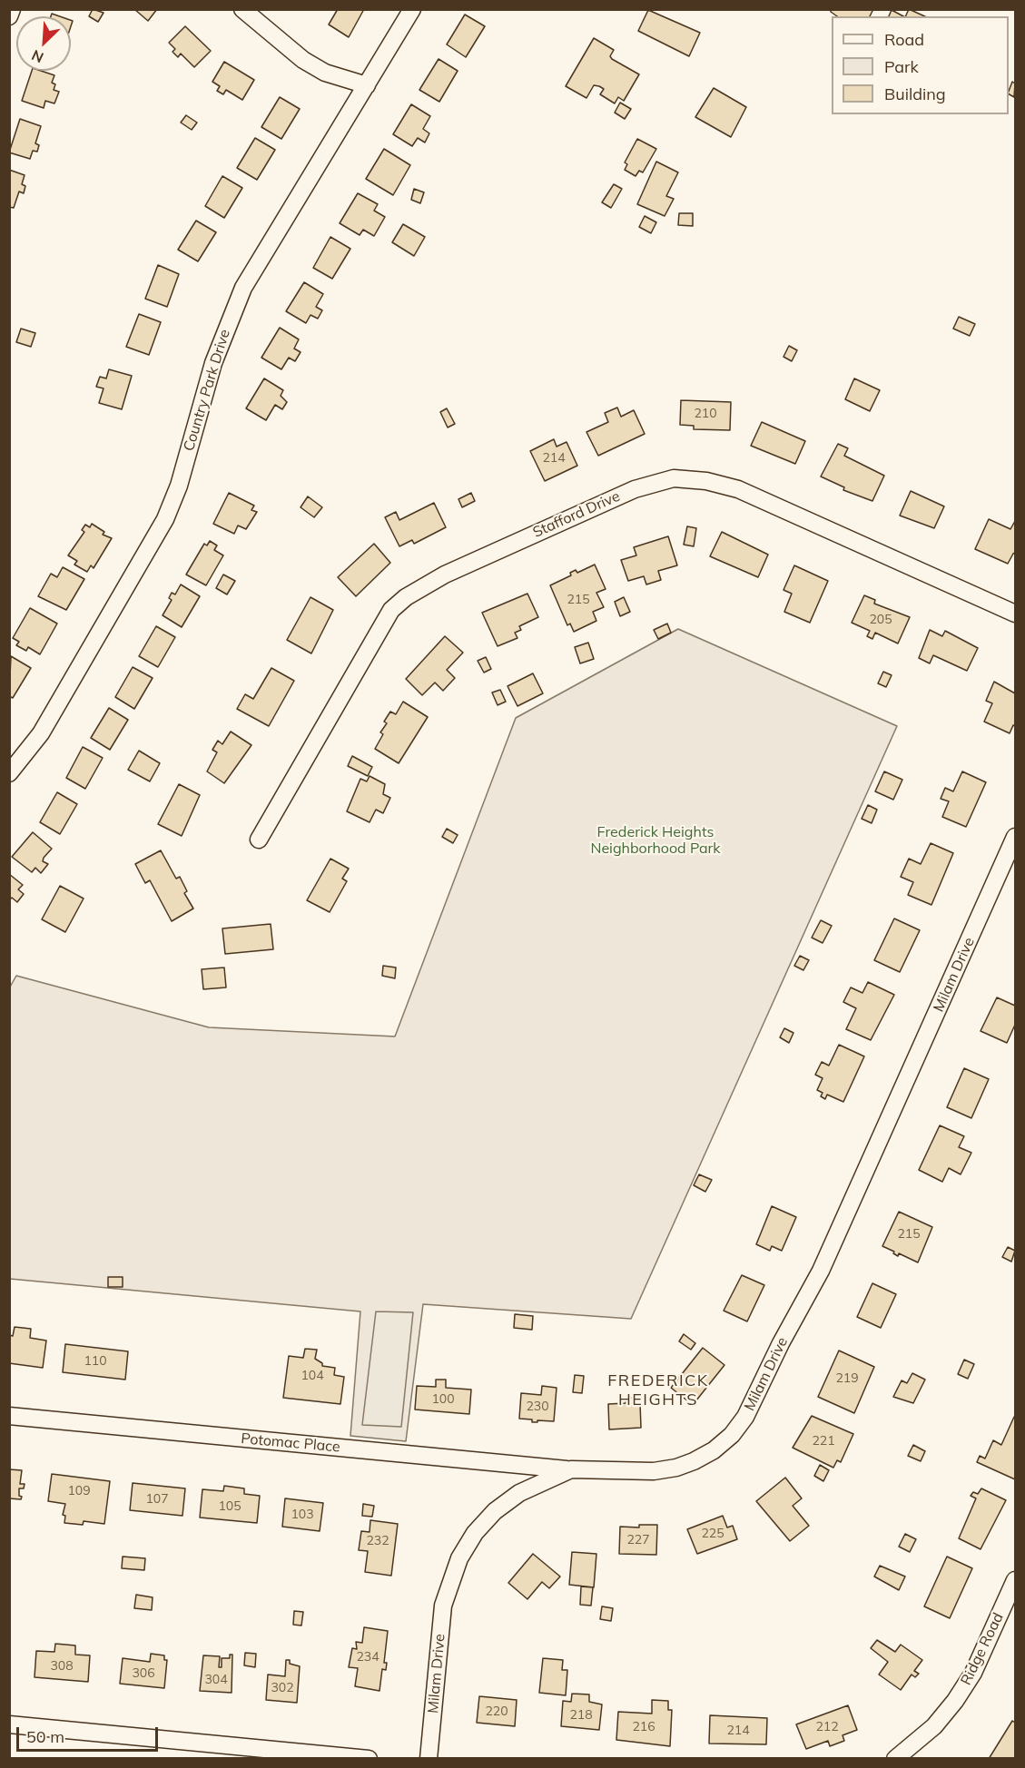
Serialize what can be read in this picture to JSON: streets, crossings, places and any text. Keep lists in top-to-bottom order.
{
  "streets": {
    "street": [
      "Country Park Drive",
      "Stafford Drive",
      "Milam Drive",
      "Potomac Place",
      "Ridge Road"
    ]
  },
  "crossings": [
    ["Milam Drive", "Potomac Place"]
  ],
  "districts": ["FREDERICK HEIGHTS"],
  "parks": ["Frederick Heights Neighborhood Park"],
  "house_numbers": [
    "210",
    "214",
    "215",
    "205",
    "215",
    "110",
    "104",
    "219",
    "100",
    "230",
    "221",
    "109",
    "107",
    "105",
    "103",
    "225",
    "227",
    "232",
    "234",
    "308",
    "306",
    "304",
    "302",
    "220",
    "218",
    "216",
    "212",
    "214"
  ],
  "legend": ["Road", "Park", "Building"],
  "scale_bar": "50 m",
  "north": "bottom left"
}
